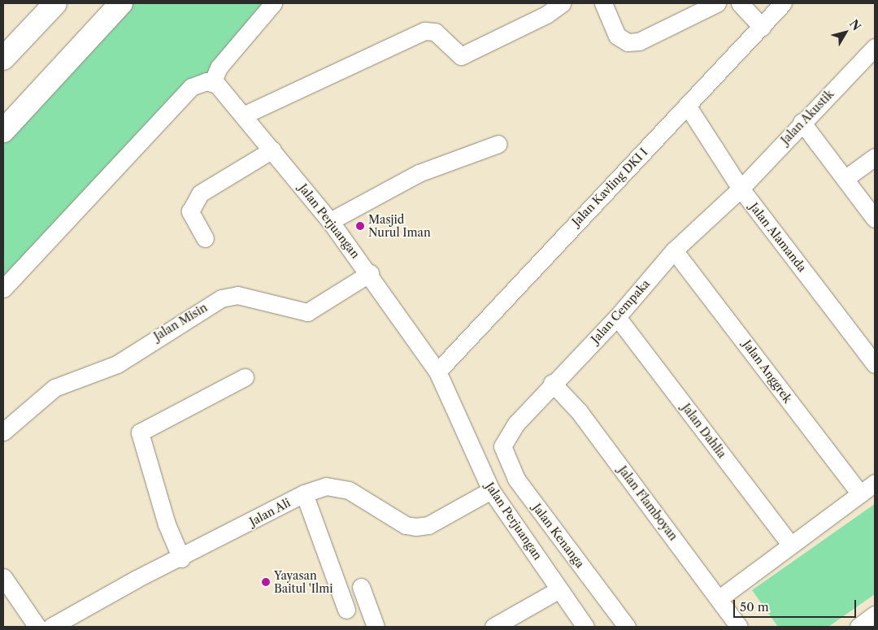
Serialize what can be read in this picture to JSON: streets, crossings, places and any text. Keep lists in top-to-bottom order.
{
  "streets": {
    "street": [
      "Jalan Akustik",
      "Jalan Kavling DKI I",
      "Jalan Perjuangan",
      "Jalan Alamanda",
      "Jalan Cempaka",
      "Jalan Misin",
      "Jalan Anggrek",
      "Jalan Dahlia",
      "Jalan Flamboyan",
      "Jalan Ali",
      "Jalan Kenanga"
    ]
  },
  "crossings": [
    ["Jalan Akustik", "Jalan Alamanda"],
    ["Jalan Akustik", "Jalan Cempaka"],
    ["Jalan Kavling DKI I", "Jalan Perjuangan"],
    ["Jalan Kavling DKI I", "Jalan Alamanda"],
    ["Jalan Perjuangan", "Jalan Misin"],
    ["Jalan Perjuangan", "Jalan Ali"],
    ["Jalan Alamanda", "Jalan Cempaka"],
    ["Jalan Cempaka", "Jalan Anggrek"],
    ["Jalan Cempaka", "Jalan Dahlia"],
    ["Jalan Cempaka", "Jalan Flamboyan"],
    ["Jalan Cempaka", "Jalan Kenanga"]
  ],
  "places": ["Masjid Nurul Iman", "Yayasan Baitul 'Ilmi"],
  "scale_bar": "50 m",
  "north": "top right"
}
